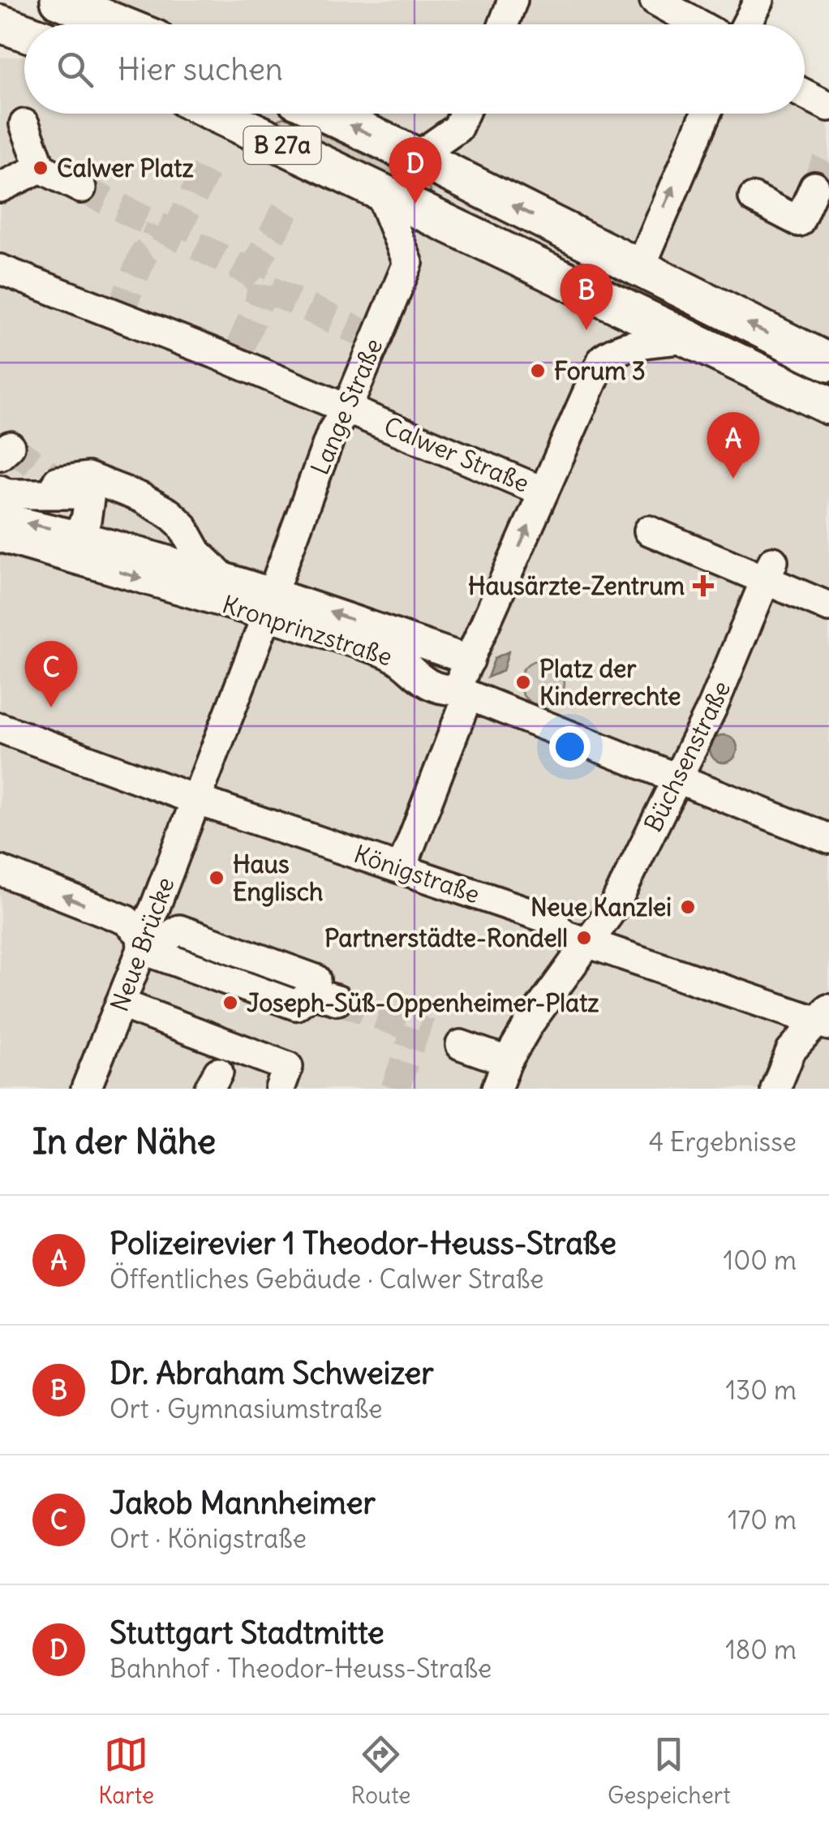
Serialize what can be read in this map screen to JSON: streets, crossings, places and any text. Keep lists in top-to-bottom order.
{
  "streets": {
    "main road": ["B 27a"],
    "street": [
      "Lange Straße",
      "Calwer Straße",
      "Kronprinzstraße",
      "Büchsenstraße",
      "Königstraße",
      "Neue Brücke"
    ]
  },
  "crossings": [
    ["B 27a", "Lange Straße"],
    ["Lange Straße", "Calwer Straße"],
    ["Lange Straße", "Kronprinzstraße"],
    ["Lange Straße", "Königstraße"],
    ["Lange Straße", "Neue Brücke"],
    ["Kronprinzstraße", "Büchsenstraße"],
    ["Büchsenstraße", "Königstraße"],
    ["Königstraße", "Neue Brücke"]
  ],
  "places": {
    "other": [
      "Calwer Platz",
      "Forum 3",
      "Platz der Kinderrechte",
      "Haus Englisch",
      "Neue Kanzlei",
      "Partnerstädte-Rondell",
      "Joseph-Süß-Oppenheimer-Platz"
    ],
    "health": ["Hausärzte-Zentrum"]
  },
  "page": {
    "search": "Hier suchen",
    "pins": [
      "D",
      "B",
      "A",
      "C"
    ],
    "heading": ["In der Nähe", "4 Ergebnisse"],
    "list": [
      {
        "mark": "A",
        "name": "Polizeirevier 1 Theodor-Heuss-Straße",
        "note": "Öffentliches Gebäude · Calwer Straße",
        "value": "100 m"
      },
      {
        "mark": "B",
        "name": "Dr. Abraham Schweizer",
        "note": "Ort · Gymnasiumstraße",
        "value": "130 m"
      },
      {
        "mark": "C",
        "name": "Jakob Mannheimer",
        "note": "Ort · Königstraße",
        "value": "170 m"
      },
      {
        "mark": "D",
        "name": "Stuttgart Stadtmitte",
        "note": "Bahnhof · Theodor-Heuss-Straße",
        "value": "180 m"
      }
    ],
    "nav": ["Karte", "Route", "Gespeichert"]
  }
}
